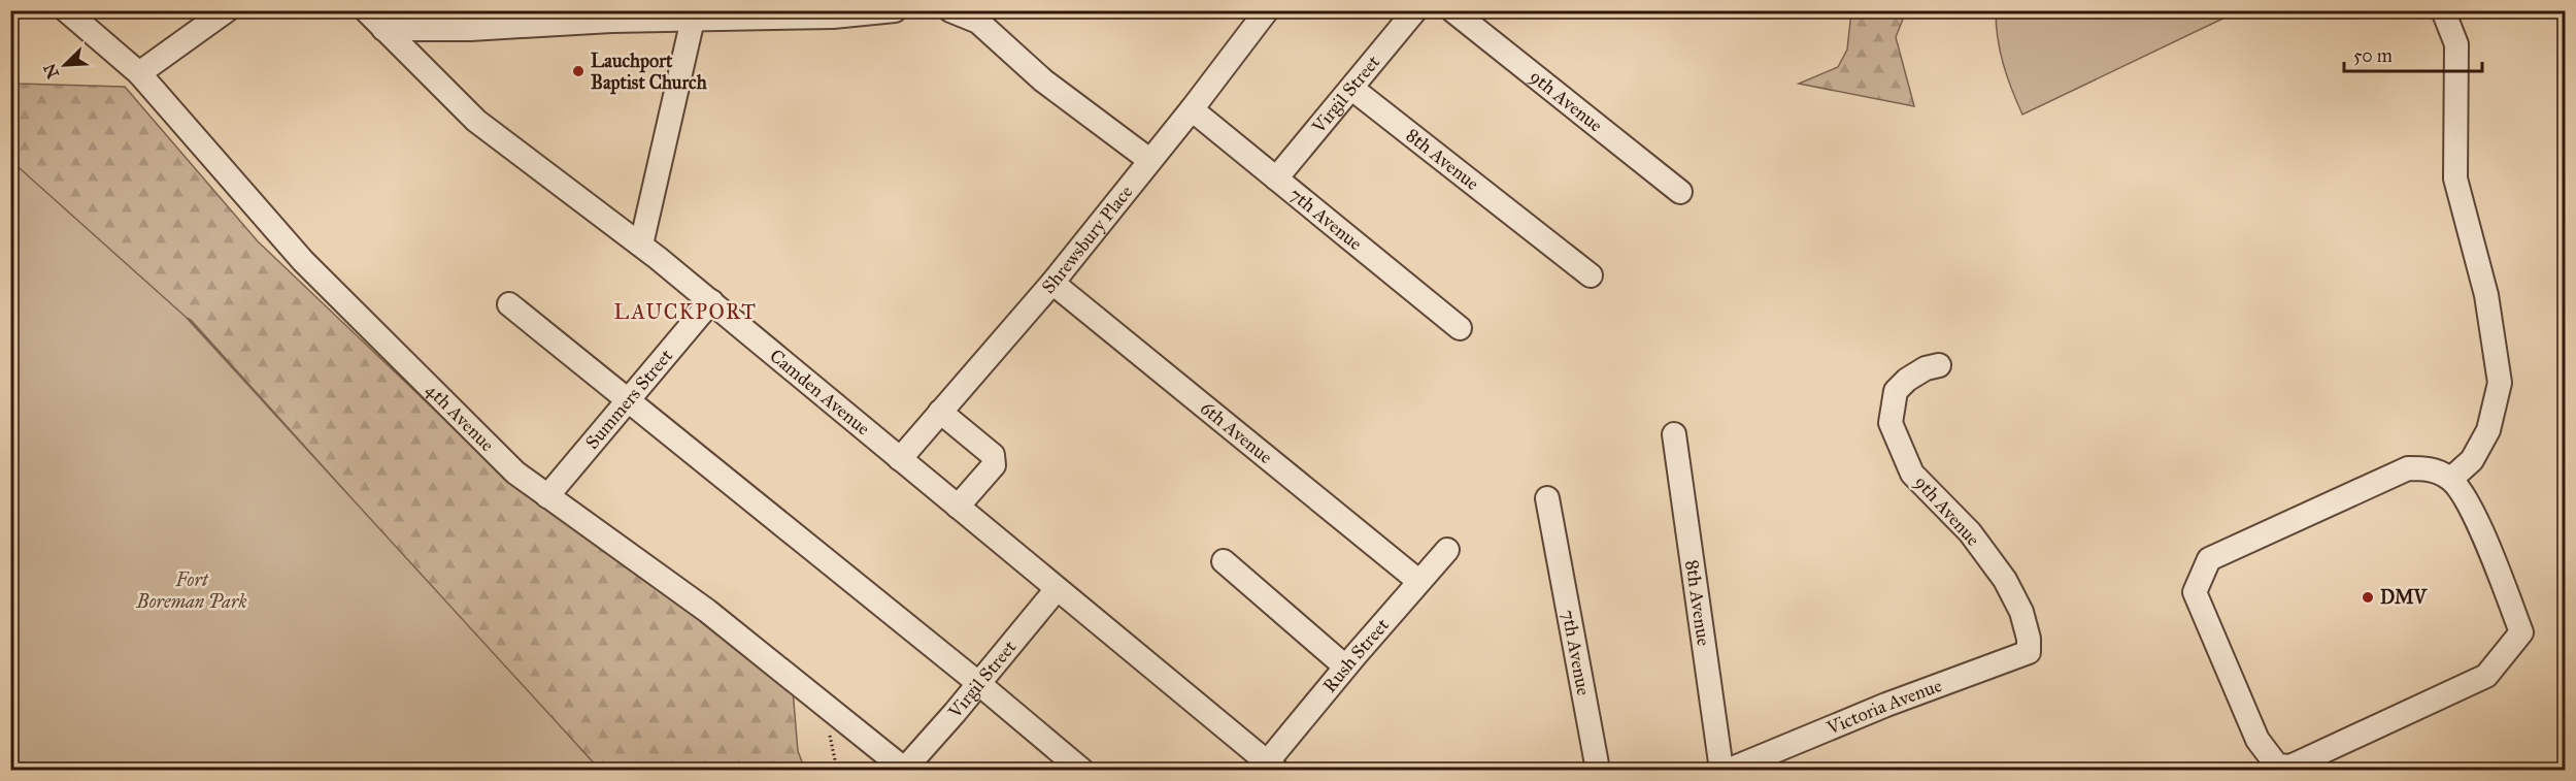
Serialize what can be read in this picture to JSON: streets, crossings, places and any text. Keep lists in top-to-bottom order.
{
  "streets": {
    "street": [
      "Virgil Street",
      "9th Avenue",
      "8th Avenue",
      "7th Avenue",
      "Shrewsbury Place",
      "Camden Avenue",
      "Summers Street",
      "4th Avenue",
      "6th Avenue",
      "Rush Street",
      "Victoria Avenue"
    ]
  },
  "crossings": [
    ["Virgil Street", "8th Avenue"],
    ["Virgil Street", "7th Avenue"],
    ["Virgil Street", "Camden Avenue"],
    ["Virgil Street", "4th Avenue"],
    ["9th Avenue", "Victoria Avenue"],
    ["7th Avenue", "Shrewsbury Place"],
    ["Shrewsbury Place", "Camden Avenue"],
    ["Shrewsbury Place", "6th Avenue"],
    ["Camden Avenue", "Summers Street"],
    ["Camden Avenue", "Rush Street"],
    ["Summers Street", "4th Avenue"],
    ["6th Avenue", "Rush Street"]
  ],
  "districts": ["LAUCKPORT"],
  "parks": ["Fort Boreman Park"],
  "places": ["Lauchport Baptist Church", "DMV"],
  "scale_bar": "50 m",
  "north": "bottom left"
}
